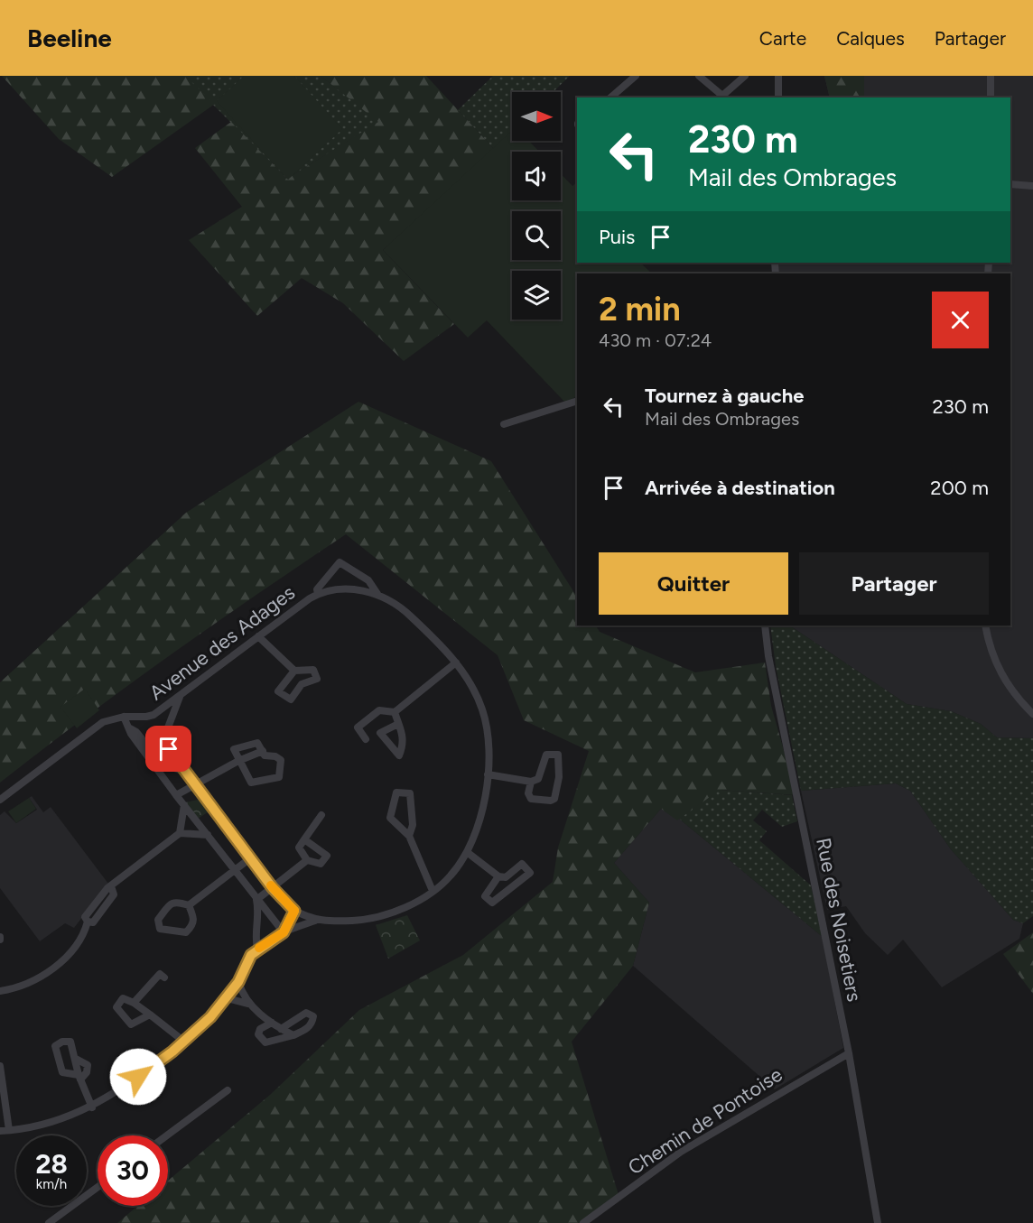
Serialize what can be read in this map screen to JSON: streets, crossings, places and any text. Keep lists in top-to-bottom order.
{
  "streets": {
    "street": ["Avenue des Adages", "Rue des Noisetiers", "Chemin de Pontoise"]
  },
  "crossings": [
    ["Rue des Noisetiers", "Chemin de Pontoise"]
  ],
  "north": "right",
  "page": {
    "header": "Beeline",
    "nav": ["Carte", "Calques", "Partager"],
    "turn": ["230 m", "Mail des Ombrages"],
    "then": "Puis",
    "heading": ["2 min", "430 m · 07:24"],
    "list": [
      {
        "name": "Tournez à gauche",
        "note": "Mail des Ombrages",
        "value": "230 m"
      },
      {
        "name": "Arrivée à destination",
        "value": "200 m"
      }
    ],
    "buttons": ["Quitter", "Partager"],
    "speed": "28 km/h",
    "limit": "30"
  }
}
